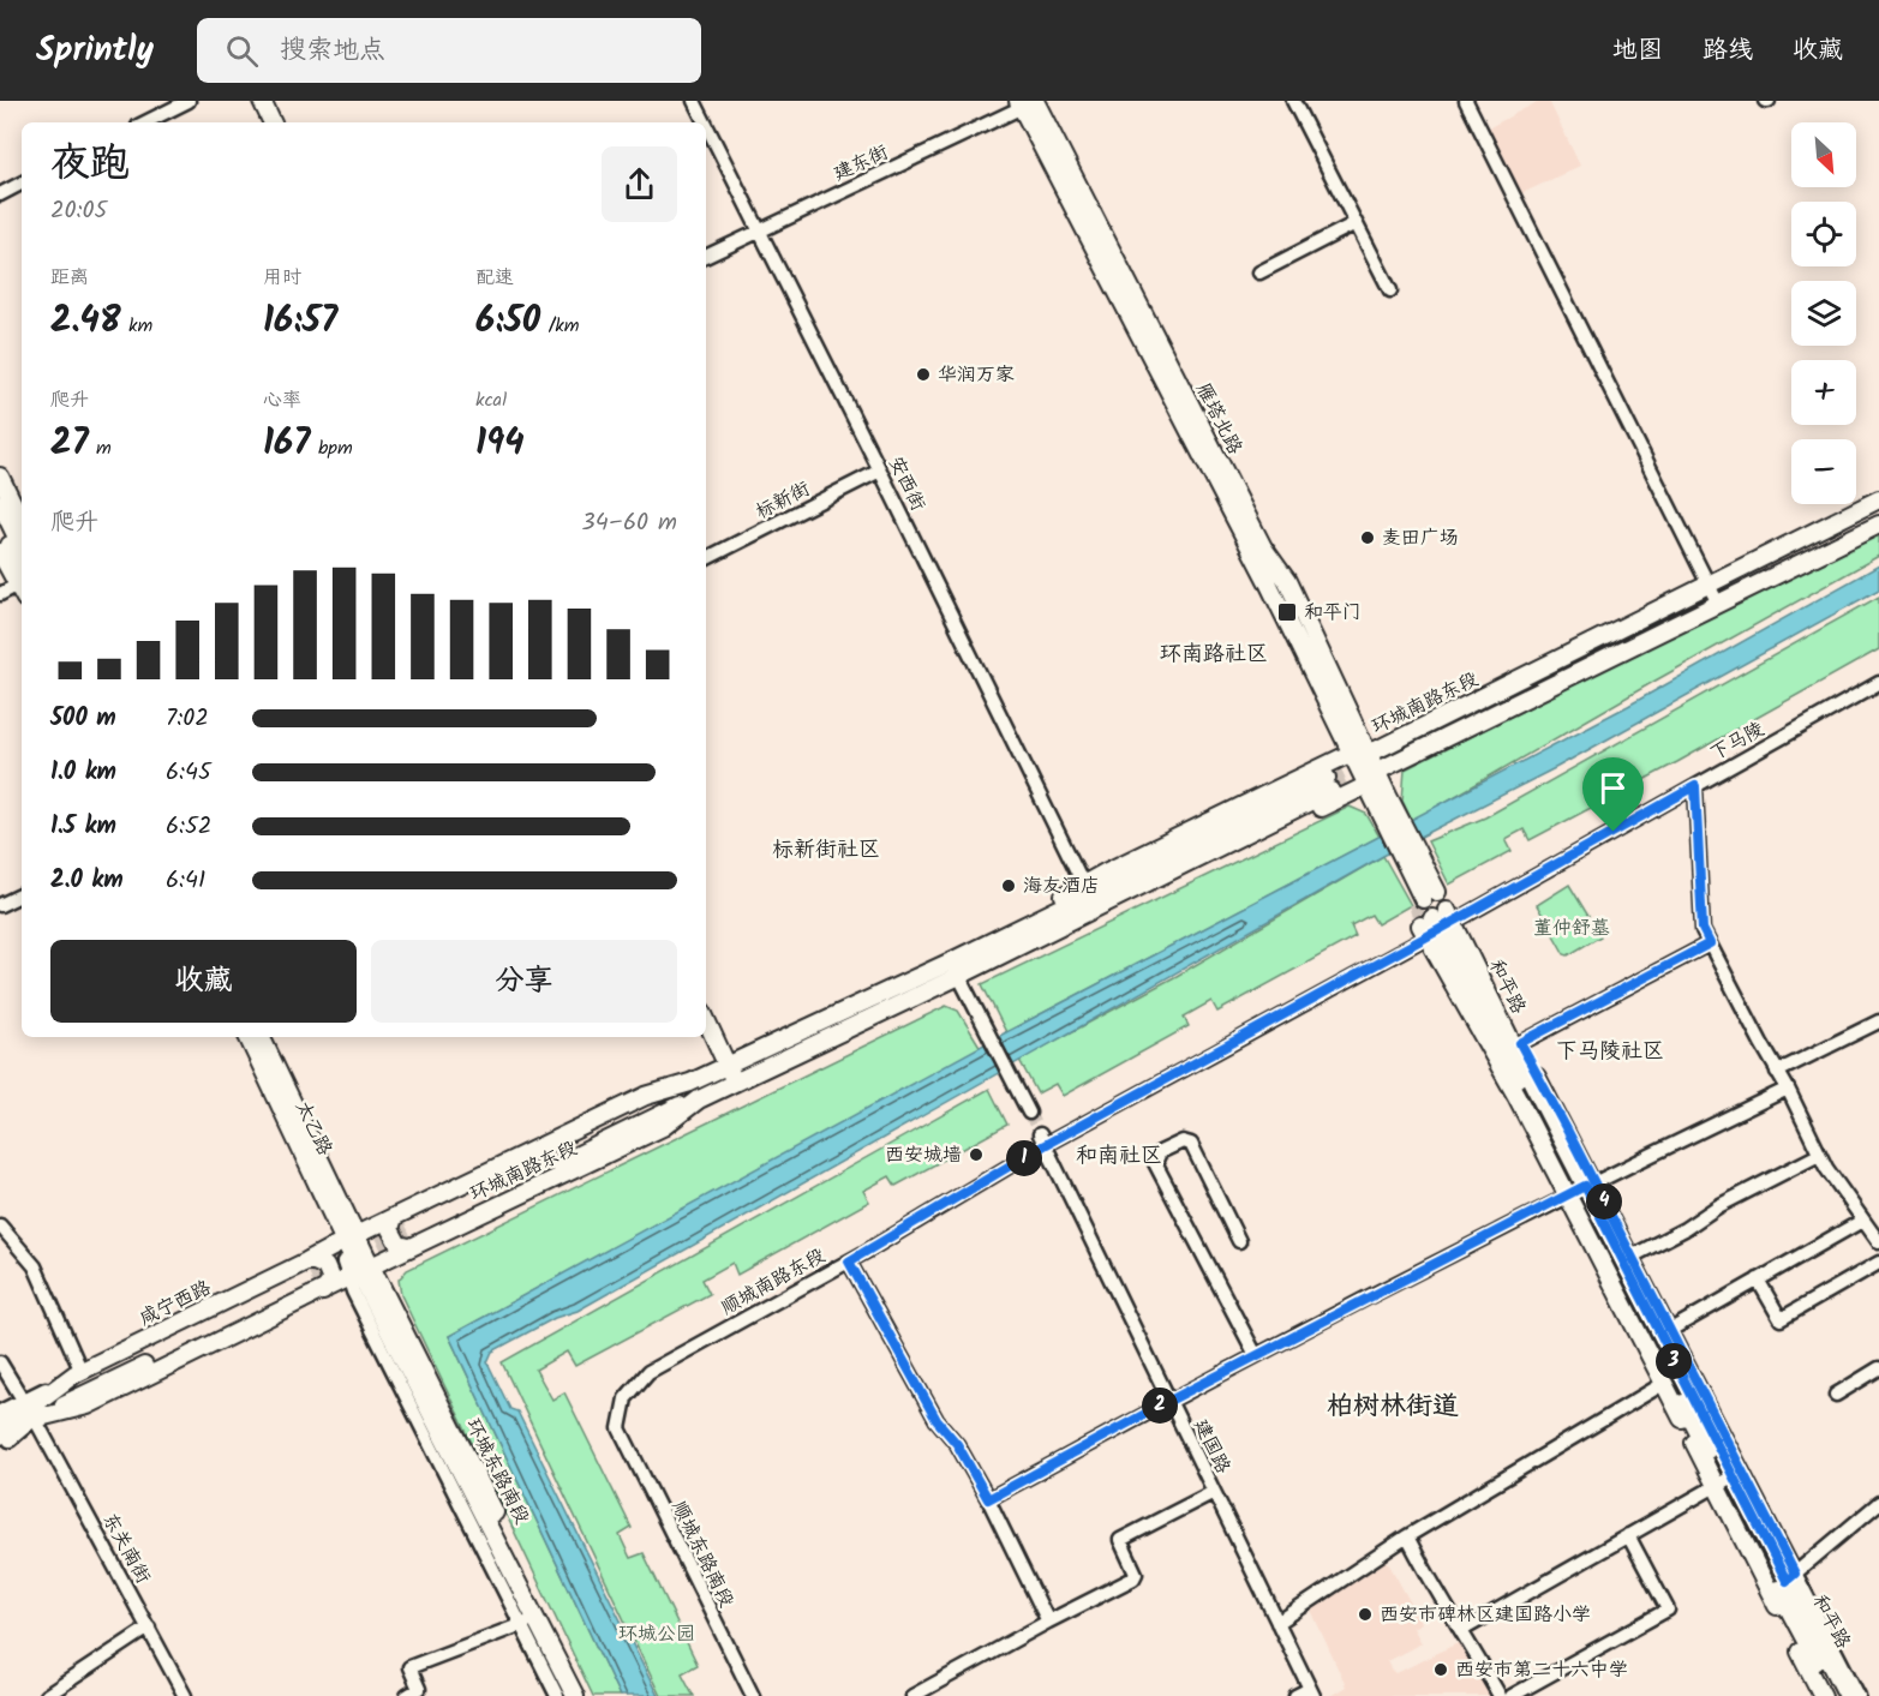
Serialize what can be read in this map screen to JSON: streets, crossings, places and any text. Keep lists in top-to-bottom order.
{
  "streets": {
    "main road": [
      "雁塔北路",
      "环城南路东段",
      "和平路",
      "太乙路",
      "咸宁西路",
      "环城东路南段"
    ],
    "street": [
      "建东街",
      "安西街",
      "标新街",
      "下马陵",
      "顺城南路东段",
      "建国路",
      "东关南街",
      "顺城东路南段"
    ]
  },
  "crossings": [
    ["建东街", "雁塔北路"],
    ["建东街", "安西街"],
    ["雁塔北路", "环城南路东段"],
    ["安西街", "标新街"],
    ["安西街", "环城南路东段"],
    ["环城南路东段", "太乙路"],
    ["环城南路东段", "咸宁西路"],
    ["环城南路东段", "环城东路南段"],
    ["下马陵", "和平路"],
    ["下马陵", "顺城南路东段"],
    ["下马陵", "建国路"],
    ["太乙路", "咸宁西路"],
    ["顺城南路东段", "建国路"],
    ["顺城南路东段", "顺城东路南段"],
    ["咸宁西路", "环城东路南段"],
    ["咸宁西路", "东关南街"]
  ],
  "districts": [
    "环南路社区",
    "标新街社区",
    "下马陵社区",
    "和南社区",
    "柏树林街道"
  ],
  "parks": ["董仲舒墓", "环城公园"],
  "places": {
    "other": [
      "华润万家",
      "麦田广场",
      "海友酒店",
      "西安城墙",
      "西安市碑林区建国路小学",
      "西安市第二十六中学"
    ],
    "transit": ["和平门"]
  },
  "north": "bottom right",
  "page": {
    "header": "Sprintly",
    "search": "搜索地点",
    "nav": ["地图", "路线", "收藏"],
    "map_buttons": ["+", "−"],
    "heading": ["夜跑", "20:05"],
    "stats": [
      ["距离", "2.48 km"],
      ["用时", "16:57"],
      ["配速", "6:50 /km"],
      ["爬升", "27 m"],
      ["心率", "167 bpm"],
      ["kcal", "194"]
    ],
    "chart": ["爬升", "34–60 m"],
    "list": [
      {
        "name": "500 m",
        "note": "7:02"
      },
      {
        "name": "1.0 km",
        "note": "6:45"
      },
      {
        "name": "1.5 km",
        "note": "6:52"
      },
      {
        "name": "2.0 km",
        "note": "6:41"
      }
    ],
    "buttons": ["收藏", "分享"],
    "pins": [
      "1",
      "4",
      "3",
      "2"
    ]
  }
}
